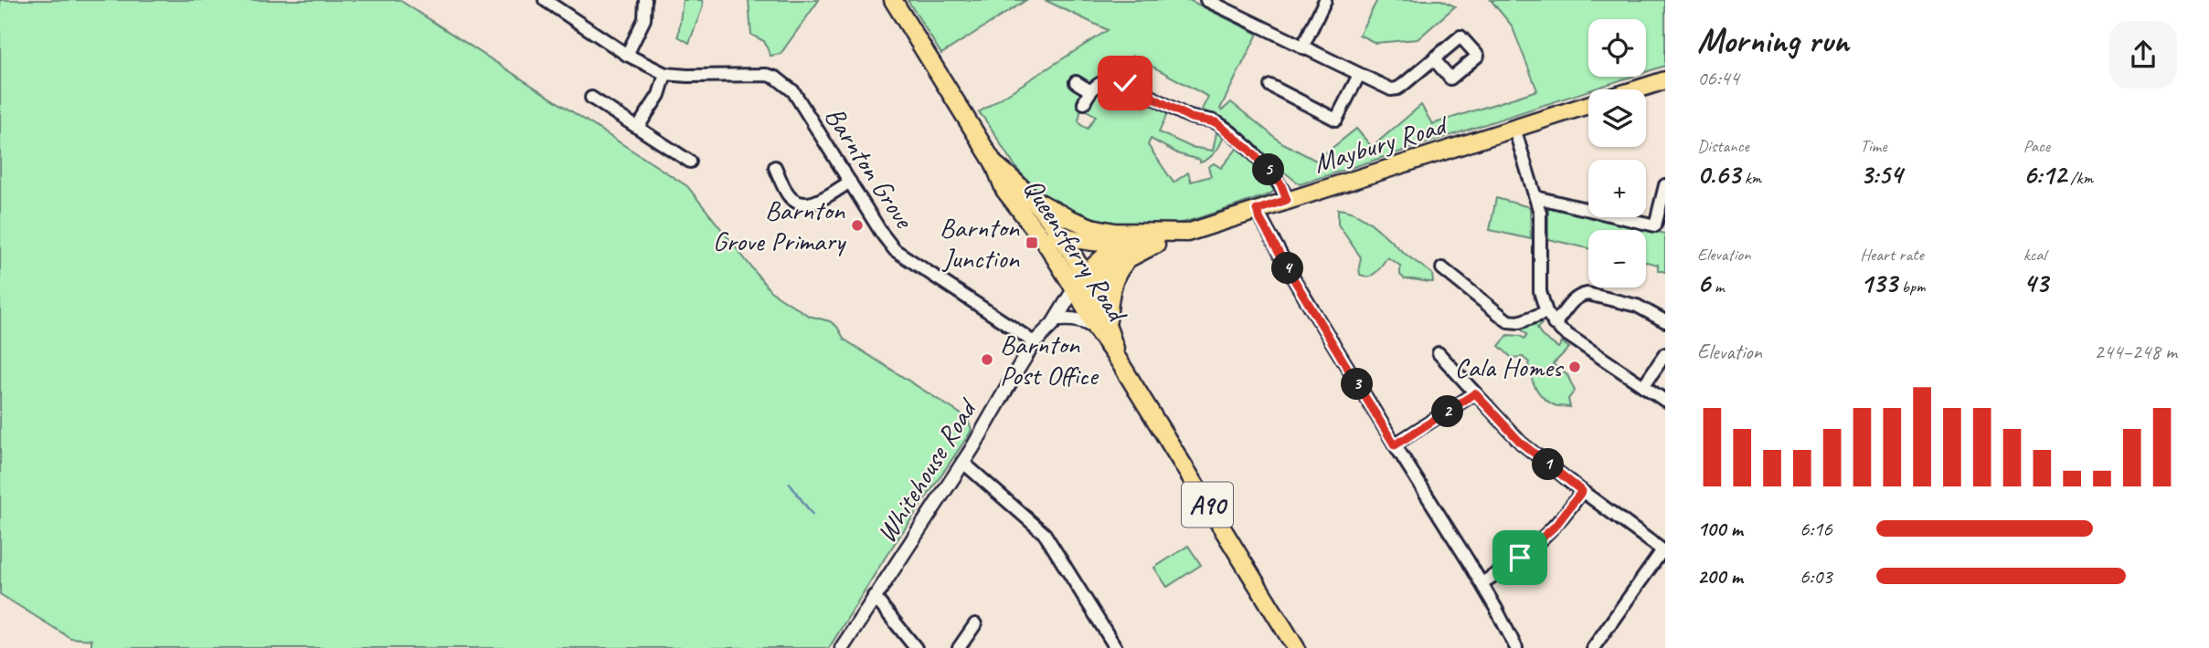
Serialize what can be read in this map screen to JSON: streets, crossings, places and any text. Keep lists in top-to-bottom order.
{
  "streets": {
    "main road": ["Maybury Road", "Queensferry Road", "A90"],
    "street": ["Barnton Grove", "Whitehouse Road"]
  },
  "crossings": [
    ["Barnton Grove", "Whitehouse Road"],
    ["Queensferry Road", "Whitehouse Road"]
  ],
  "places": {
    "other": ["Barnton Grove Primary", "Barnton Post Office", "Cala Homes"],
    "transit": ["Barnton Junction"]
  },
  "page": {
    "heading": ["Morning run", "06:44"],
    "map_buttons": ["+", "−"],
    "stats": [
      ["Distance", "0.63 km"],
      ["Time", "3:54"],
      ["Pace", "6:12 /km"],
      ["Elevation", "6 m"],
      ["Heart rate", "133 bpm"],
      ["kcal", "43"]
    ],
    "pins": [
      "5",
      "4",
      "3",
      "2",
      "1"
    ],
    "chart": ["Elevation", "244–248 m"],
    "list": [
      {
        "name": "100 m",
        "note": "6:16"
      },
      {
        "name": "200 m",
        "note": "6:03"
      }
    ]
  }
}
